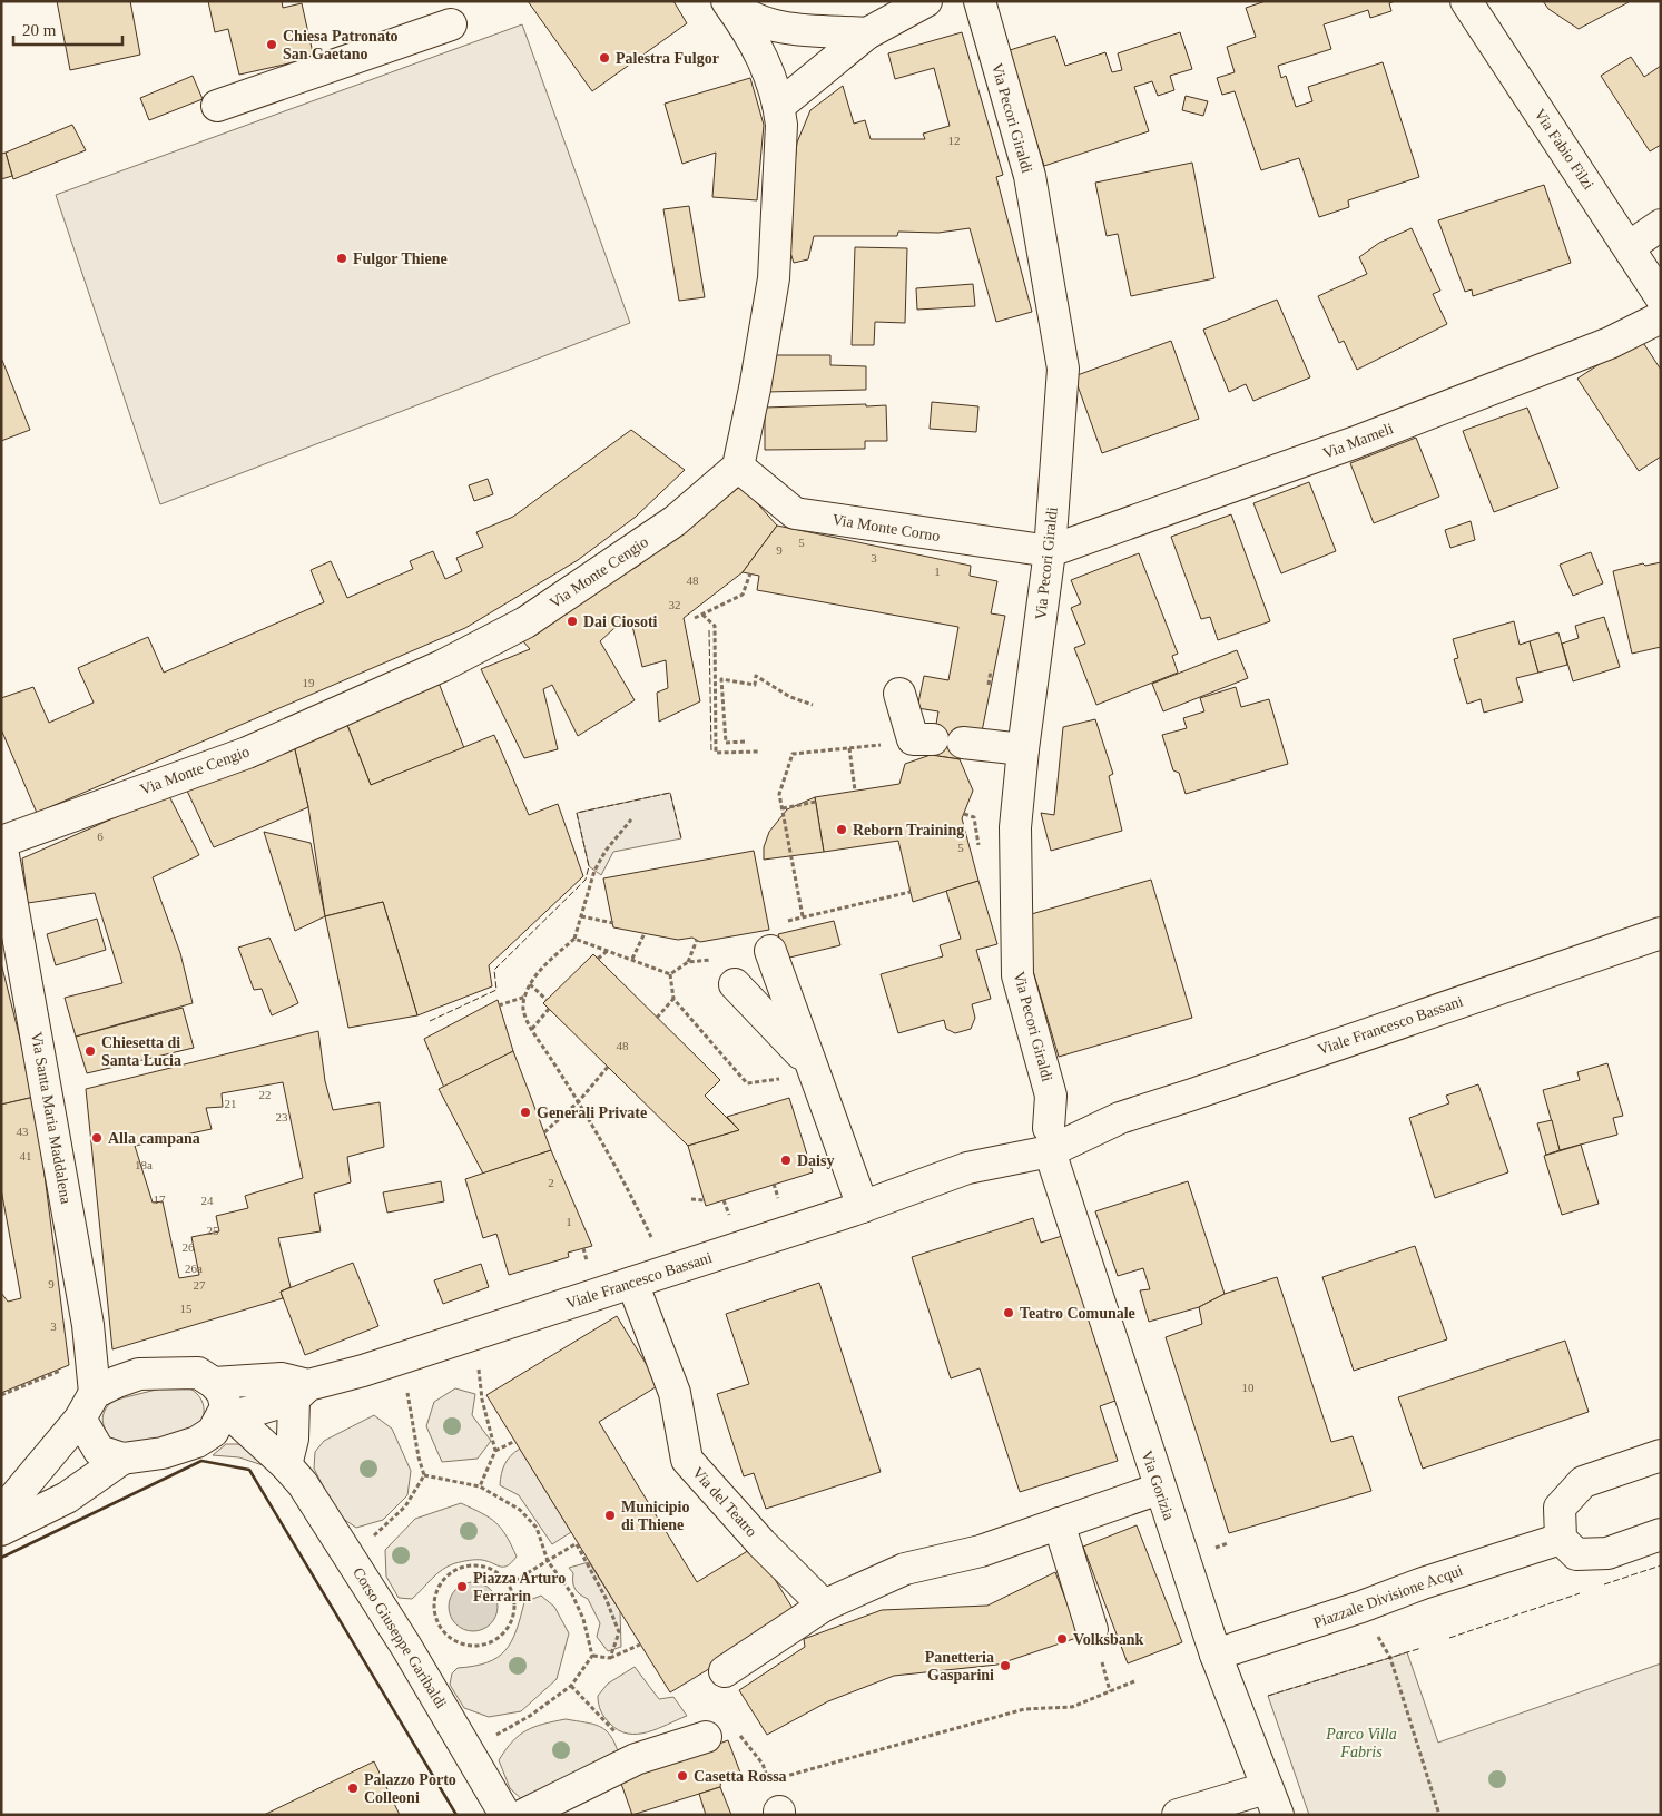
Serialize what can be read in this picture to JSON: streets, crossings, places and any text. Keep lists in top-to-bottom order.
{
  "streets": {
    "street": [
      "Via Pecori Giraldi",
      "Via Fabio Filzi",
      "Via Mameli",
      "Via Monte Corno",
      "Via Monte Cengio",
      "Viale Francesco Bassani",
      "Via Santa Maria Maddalena",
      "Via Gorizia",
      "Via del Teatro",
      "Piazzale Divisione Acqui",
      "Corso Giuseppe Garibaldi"
    ]
  },
  "crossings": [
    ["Via Pecori Giraldi", "Via Mameli"],
    ["Via Pecori Giraldi", "Via Monte Corno"],
    ["Via Pecori Giraldi", "Viale Francesco Bassani"],
    ["Via Pecori Giraldi", "Via Gorizia"],
    ["Via Mameli", "Via Monte Corno"],
    ["Via Monte Corno", "Via Monte Cengio"],
    ["Via Monte Cengio", "Via Santa Maria Maddalena"],
    ["Viale Francesco Bassani", "Via Santa Maria Maddalena"],
    ["Viale Francesco Bassani", "Via Gorizia"],
    ["Viale Francesco Bassani", "Via del Teatro"],
    ["Viale Francesco Bassani", "Corso Giuseppe Garibaldi"],
    ["Via Santa Maria Maddalena", "Corso Giuseppe Garibaldi"],
    ["Via Gorizia", "Piazzale Divisione Acqui"]
  ],
  "parks": ["Parco Villa Fabris"],
  "places": [
    "Chiesa Patronato San Gaetano",
    "Palestra Fulgor",
    "Fulgor Thiene",
    "Dai Ciosoti",
    "Reborn Training",
    "Chiesetta di Santa Lucia",
    "Generali Private",
    "Alla campana",
    "Daisy",
    "Teatro Comunale",
    "Municipio di Thiene",
    "Piazza Arturo Ferrarin",
    "Volksbank",
    "Panetteria Gasparini",
    "Casetta Rossa",
    "Palazzo Porto Colleoni"
  ],
  "house_numbers": [
    "12",
    "5",
    "9",
    "3",
    "1",
    "48",
    "32",
    "19",
    "6",
    "5",
    "48",
    "22",
    "21",
    "23",
    "43",
    "41",
    "18a",
    "2",
    "17",
    "24",
    "1",
    "25",
    "26",
    "26a",
    "9",
    "27",
    "15",
    "3",
    "10"
  ],
  "scale_bar": "20 m"
}
